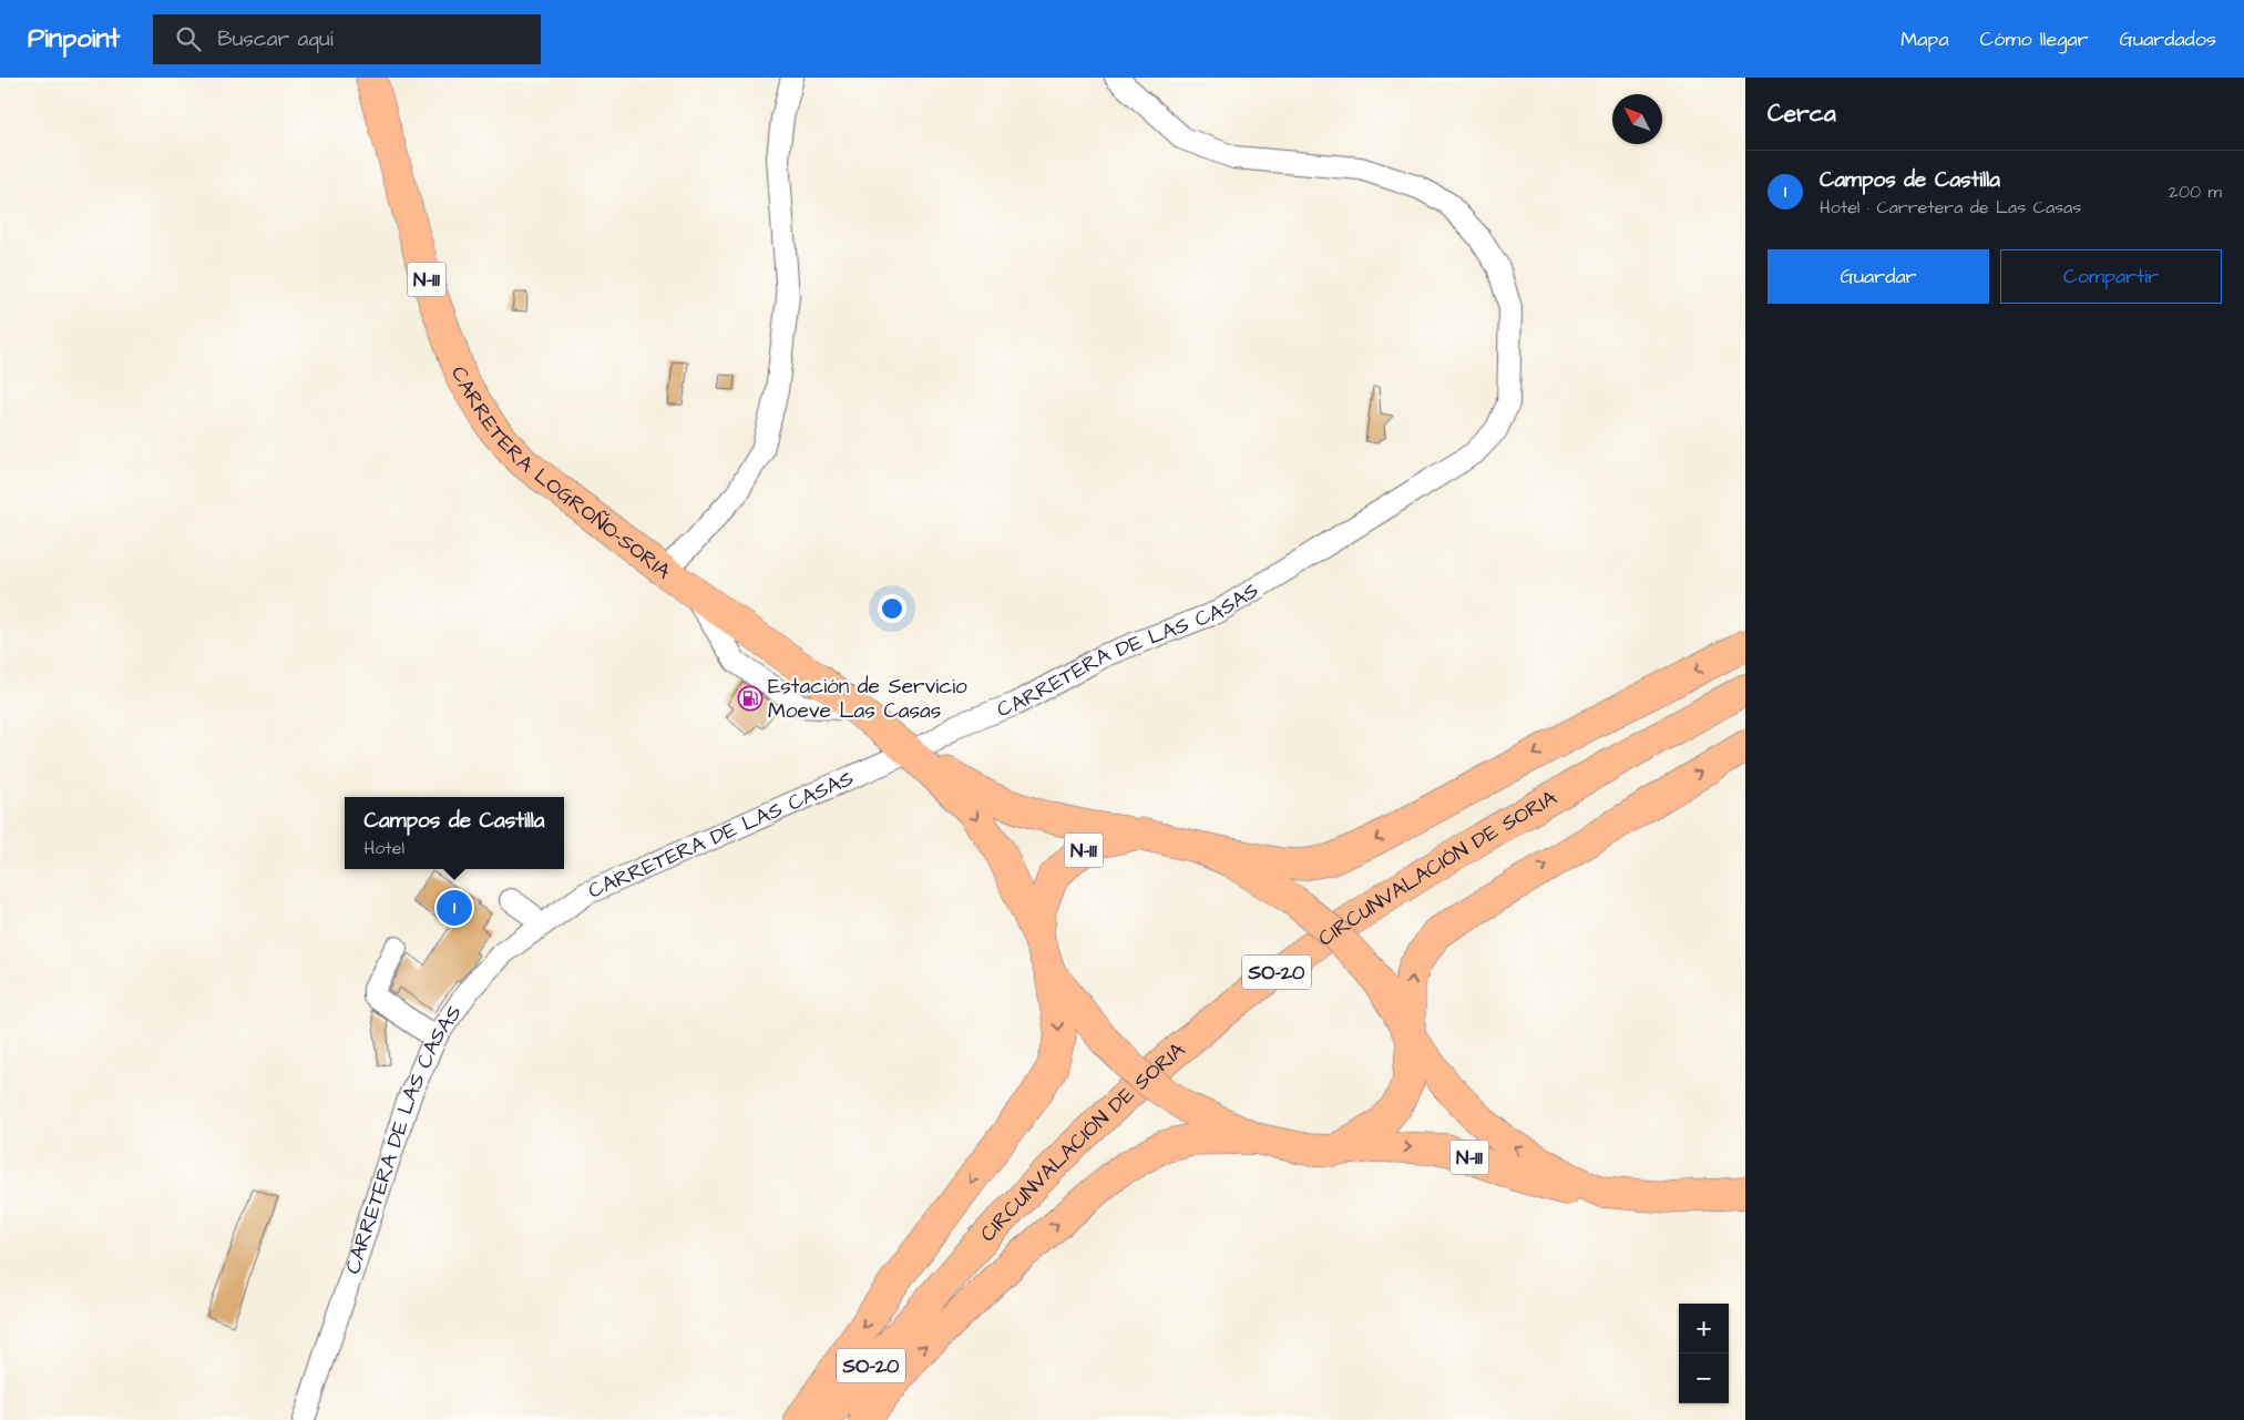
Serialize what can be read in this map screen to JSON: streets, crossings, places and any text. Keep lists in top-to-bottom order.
{
  "streets": {
    "highway": [
      "N-111",
      "CARRETERA LOGROÑO-SORIA",
      "CIRCUNVALACIÓN DE SORIA",
      "SO-20"
    ],
    "street": ["CARRETERA DE LAS CASAS"]
  },
  "crossings": [
    ["N-111", "CARRETERA LOGROÑO-SORIA"],
    ["N-111", "SO-20"],
    ["CARRETERA LOGROÑO-SORIA", "CARRETERA DE LAS CASAS"]
  ],
  "places": {
    "fuel station": ["Estación de Servicio Moeve Las Casas"]
  },
  "north": "top left",
  "page": {
    "header": "Pinpoint",
    "search": "Buscar aquí",
    "nav": ["Mapa", "Cómo llegar", "Guardados"],
    "heading": "Cerca",
    "list": [
      {
        "mark": "1",
        "name": "Campos de Castilla",
        "note": "Hotel · Carretera de Las Casas",
        "value": "200 m"
      }
    ],
    "buttons": ["Guardar", "Compartir"],
    "popup": ["Campos de Castilla", "Hotel"],
    "pins": "1",
    "map_buttons": ["+", "−"]
  }
}
